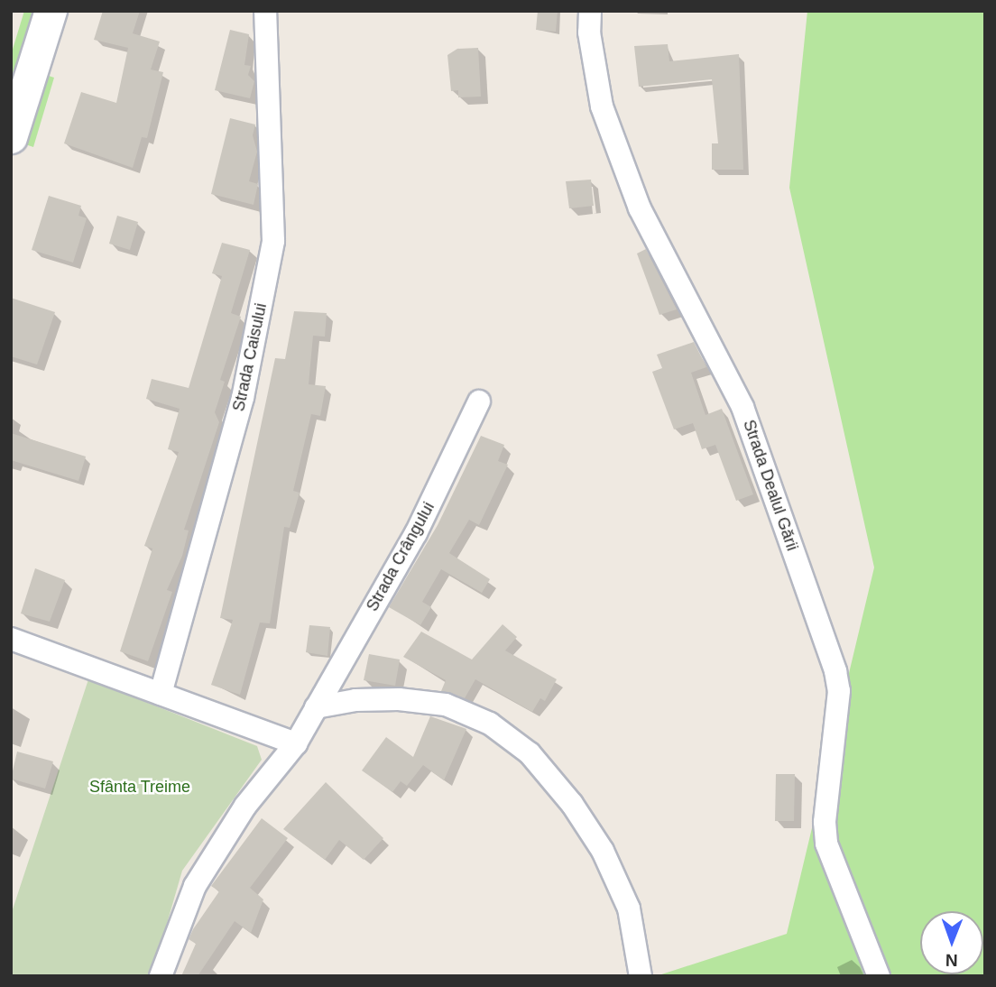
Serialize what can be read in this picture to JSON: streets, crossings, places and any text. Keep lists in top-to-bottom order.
{
  "streets": {
    "street": ["Strada Caisului", "Strada Dealul Gării", "Strada Crângului"]
  },
  "parks": ["Sfânta Treime"],
  "north": "bottom"
}
